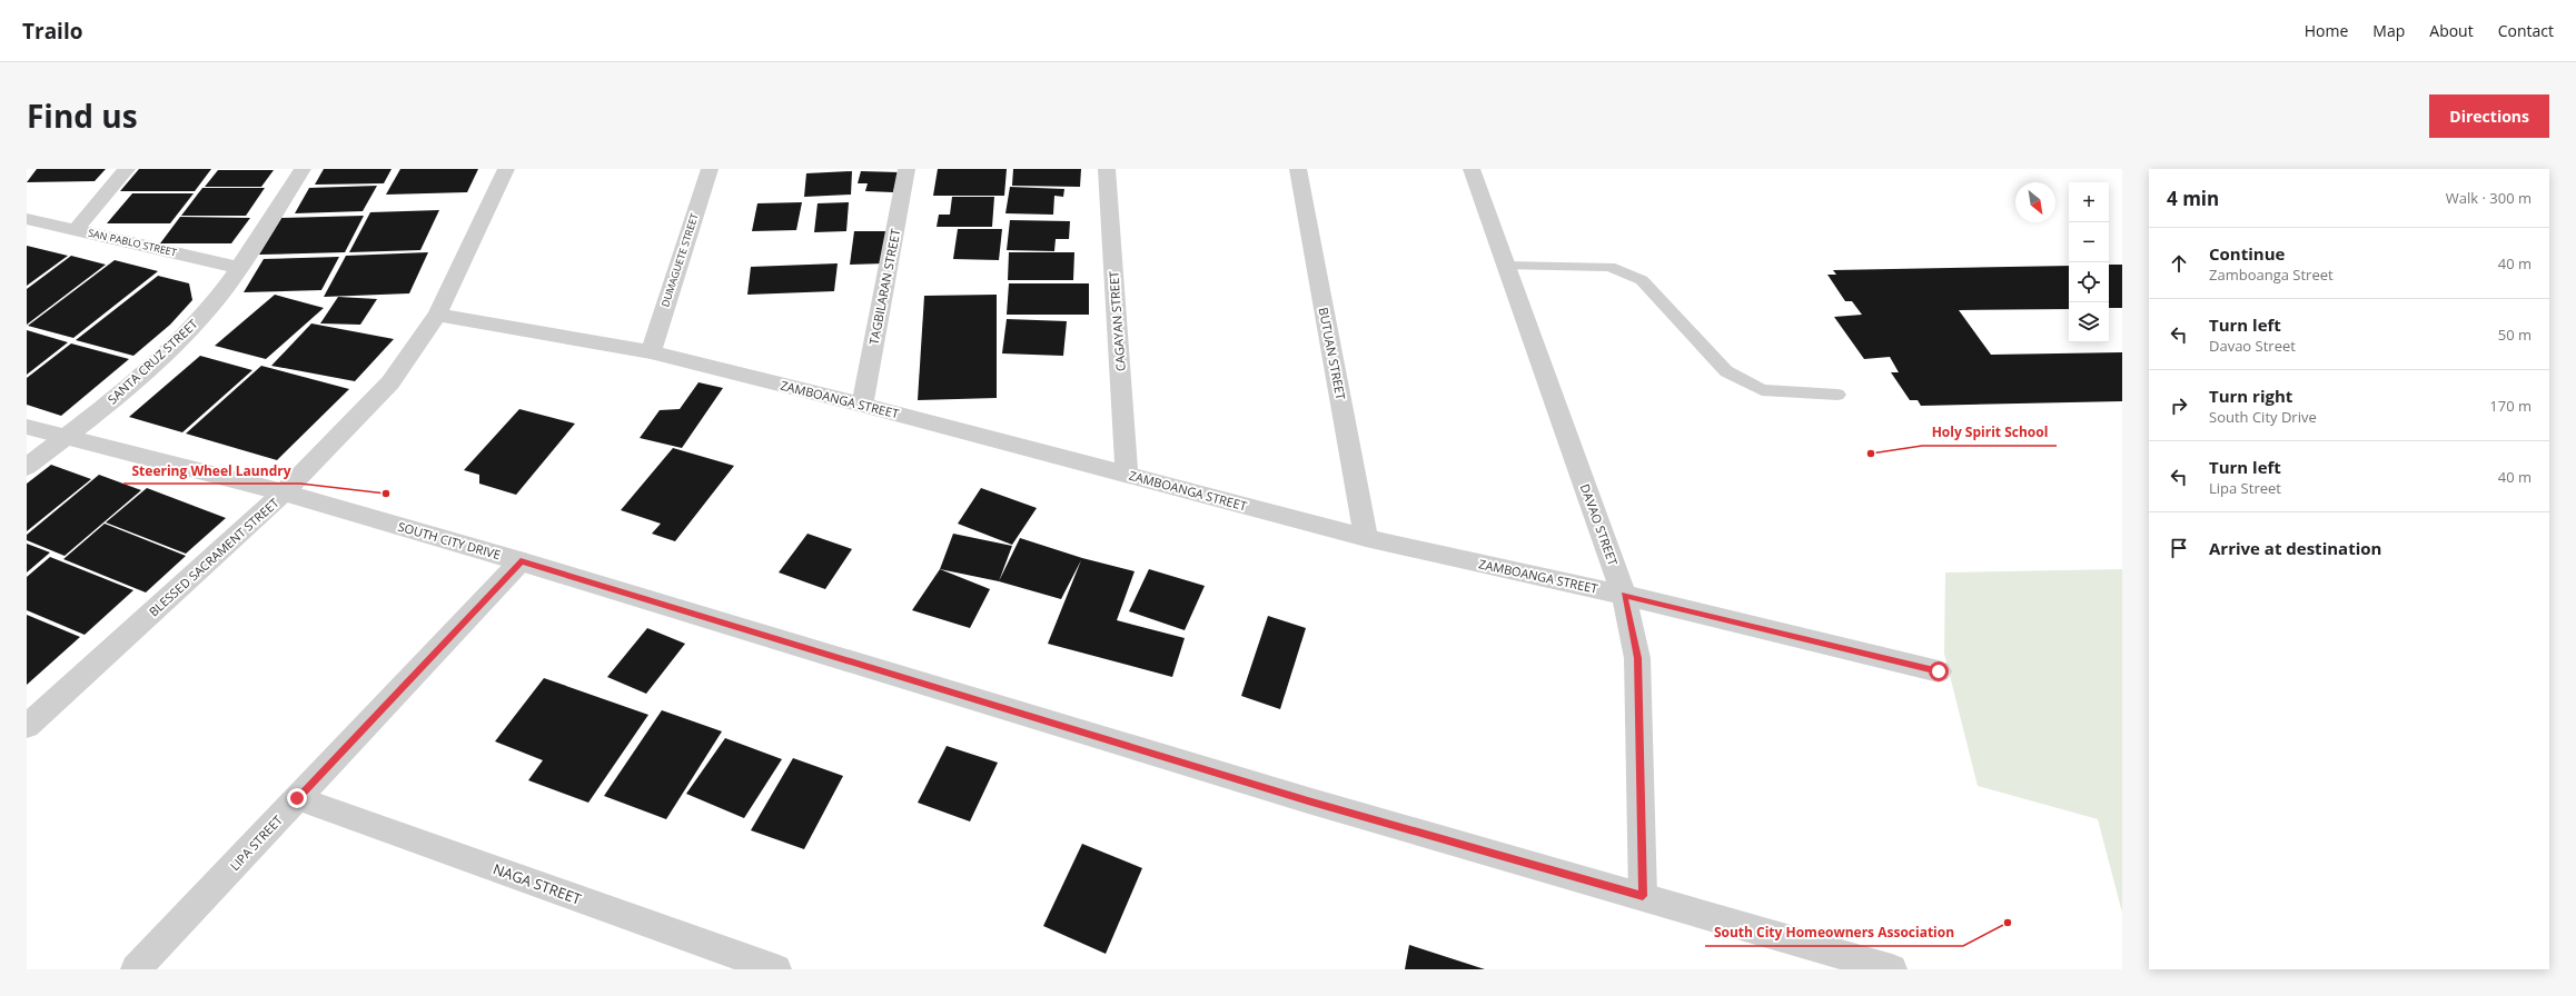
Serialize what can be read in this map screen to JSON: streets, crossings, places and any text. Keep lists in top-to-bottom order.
{
  "streets": {
    "street": [
      "SAN PABLO STREET",
      "DUMAGUETE STREET",
      "TAGBILARAN STREET",
      "CAGAYAN STREET",
      "BUTUAN STREET",
      "SANTA CRUZ STREET",
      "ZAMBOANGA STREET",
      "DAVAO STREET",
      "SOUTH CITY DRIVE",
      "BLESSED SACRAMENT STREET",
      "LIPA STREET",
      "NAGA STREET"
    ]
  },
  "crossings": [
    ["SAN PABLO STREET", "SANTA CRUZ STREET"],
    ["DUMAGUETE STREET", "ZAMBOANGA STREET"],
    ["TAGBILARAN STREET", "ZAMBOANGA STREET"],
    ["CAGAYAN STREET", "ZAMBOANGA STREET"],
    ["BUTUAN STREET", "ZAMBOANGA STREET"],
    ["SANTA CRUZ STREET", "SOUTH CITY DRIVE"],
    ["ZAMBOANGA STREET", "DAVAO STREET"],
    ["ZAMBOANGA STREET", "BLESSED SACRAMENT STREET"],
    ["DAVAO STREET", "SOUTH CITY DRIVE"],
    ["SOUTH CITY DRIVE", "BLESSED SACRAMENT STREET"],
    ["SOUTH CITY DRIVE", "LIPA STREET"],
    ["LIPA STREET", "NAGA STREET"]
  ],
  "places": ["Holy Spirit School", "Steering Wheel Laundry", "South City Homeowners Association"],
  "north": "bottom right",
  "page": {
    "header": "Trailo",
    "nav": [
      "Home",
      "Map",
      "About",
      "Contact"
    ],
    "title": "Find us",
    "buttons": "Directions",
    "heading": ["4 min", "Walk · 300 m"],
    "map_buttons": ["+", "−"],
    "list": [
      ["Continue", "Zamboanga Street", "40 m"],
      ["Turn left", "Davao Street", "50 m"],
      ["Turn right", "South City Drive", "170 m"],
      ["Turn left", "Lipa Street", "40 m"],
      "Arrive at destination"
    ]
  }
}
